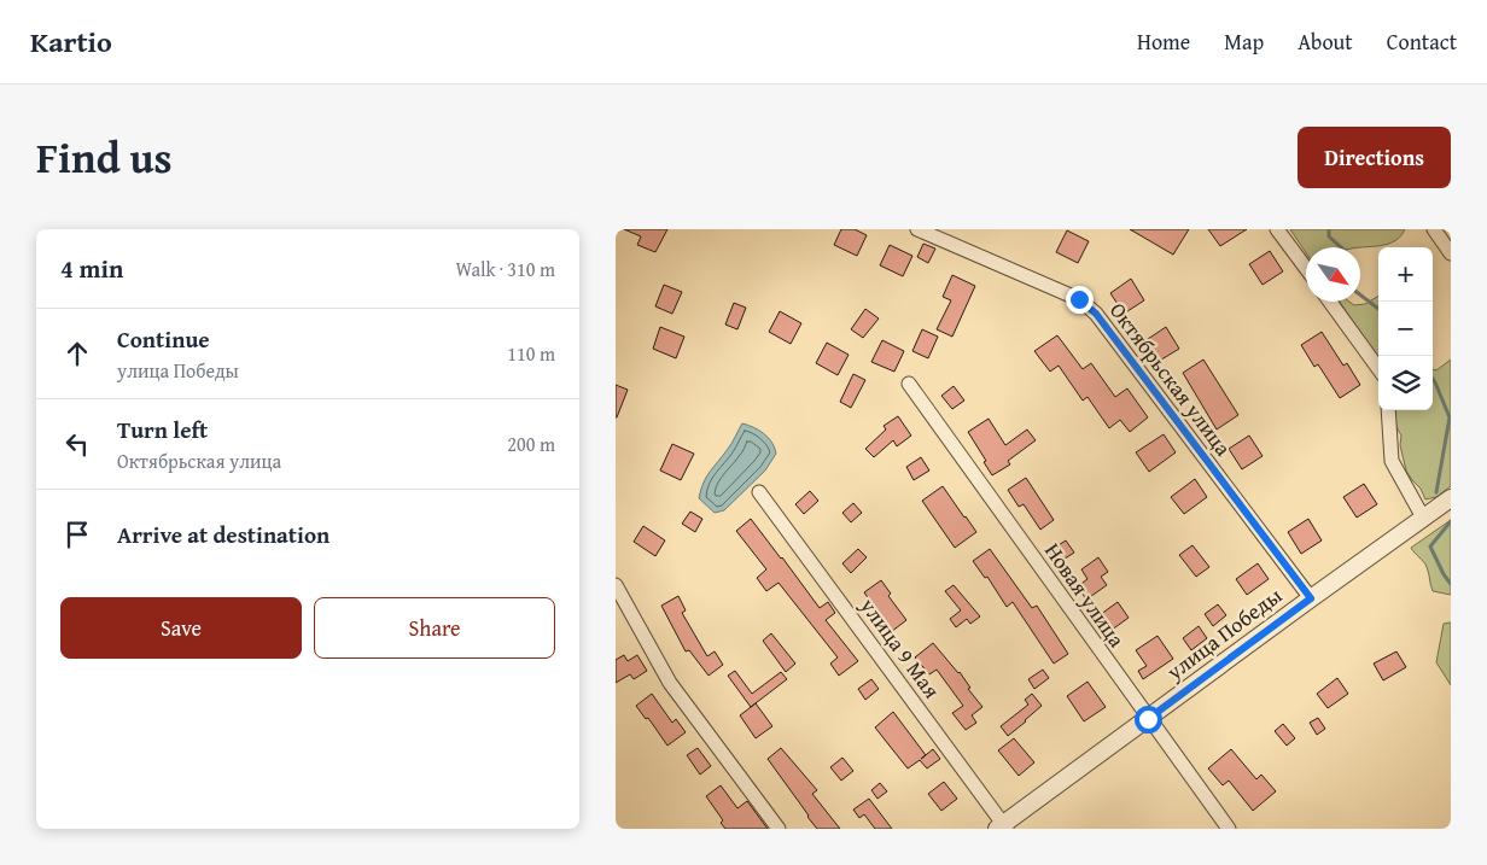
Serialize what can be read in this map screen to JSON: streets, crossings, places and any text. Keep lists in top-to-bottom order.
{
  "streets": {
    "street": [
      "Октябрьская улица",
      "Новая улица",
      "улица Победы",
      "улица 9 Мая"
    ]
  },
  "crossings": [
    ["Октябрьская улица", "улица Победы"],
    ["Новая улица", "улица Победы"],
    ["улица Победы", "улица 9 Мая"]
  ],
  "north": "bottom right",
  "page": {
    "header": "Kartio",
    "nav": [
      "Home",
      "Map",
      "About",
      "Contact"
    ],
    "title": "Find us",
    "buttons": [
      "Directions",
      ["Save", "Share"]
    ],
    "heading": ["4 min", "Walk · 310 m"],
    "map_buttons": ["+", "−"],
    "list": [
      ["Continue", "улица Победы", "110 m"],
      ["Turn left", "Октябрьская улица", "200 m"],
      "Arrive at destination"
    ]
  }
}
